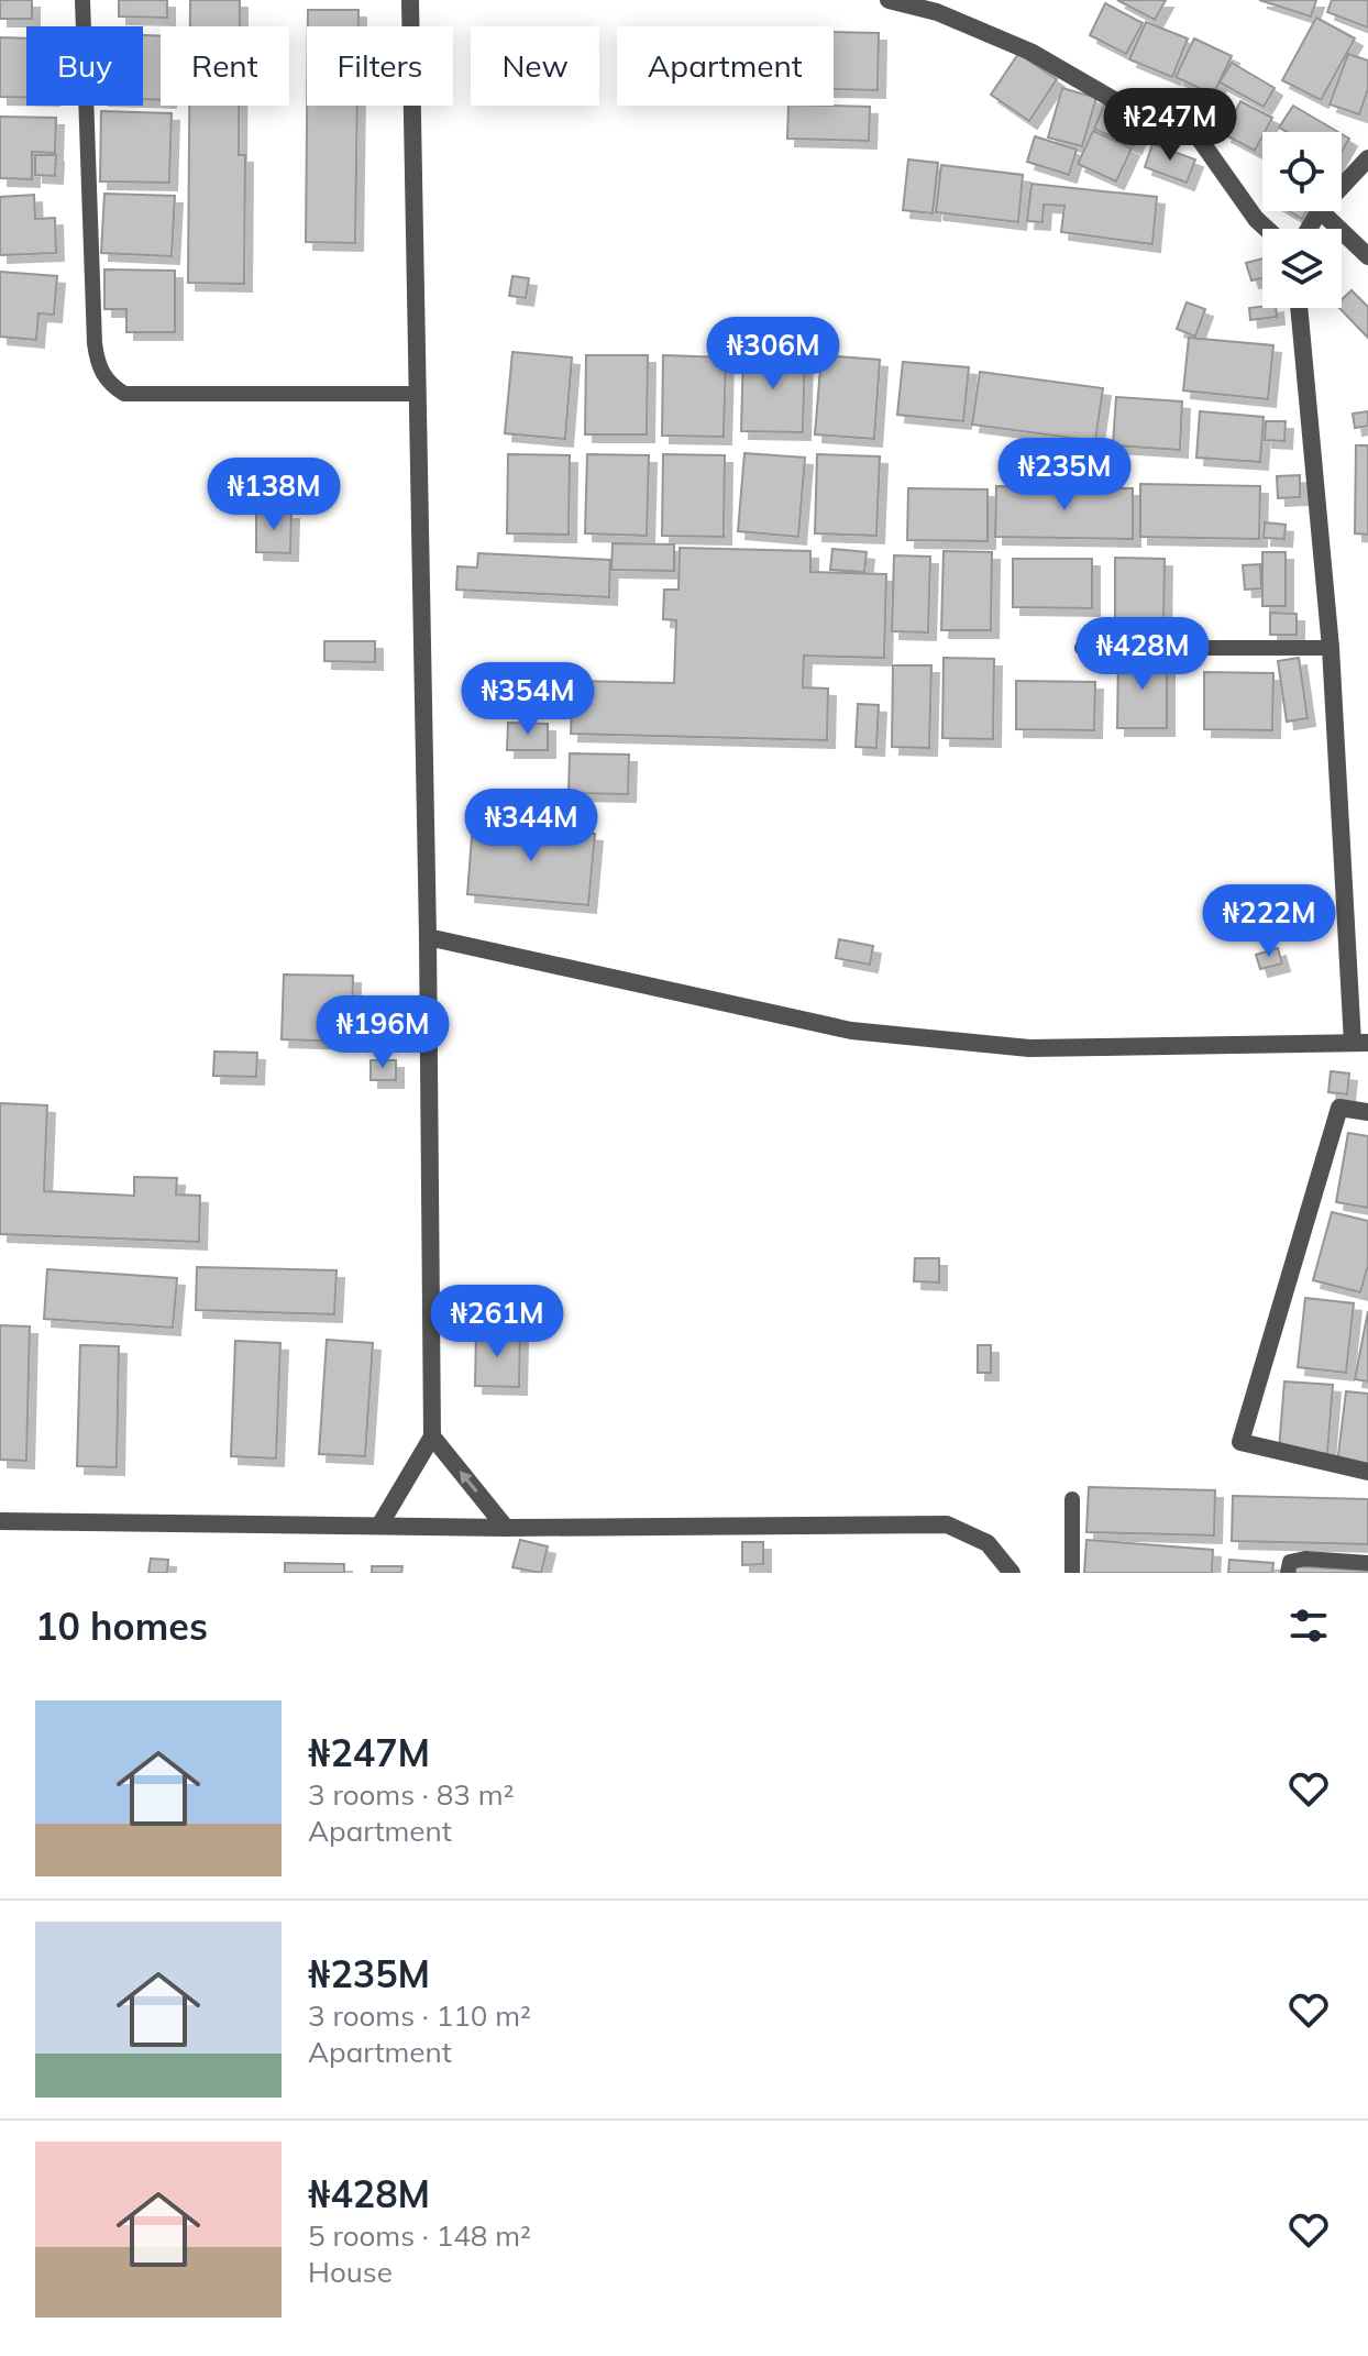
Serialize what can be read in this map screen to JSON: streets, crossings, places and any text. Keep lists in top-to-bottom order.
{
  "page": {
    "chip": [
      "Buy",
      "Rent",
      "Filters",
      "New",
      "Apartment"
    ],
    "price": [
      "₦247M",
      "₦306M",
      "₦235M",
      "₦138M",
      "₦428M",
      "₦354M",
      "₦344M",
      "₦222M",
      "₦196M",
      "₦261M"
    ],
    "heading": "10 homes",
    "list": [
      {
        "name": "₦247M",
        "note": "3 rooms · 83 m² · Apartment"
      },
      {
        "name": "₦235M",
        "note": "3 rooms · 110 m² · Apartment"
      },
      {
        "name": "₦428M",
        "note": "5 rooms · 148 m² · House"
      }
    ]
  }
}
